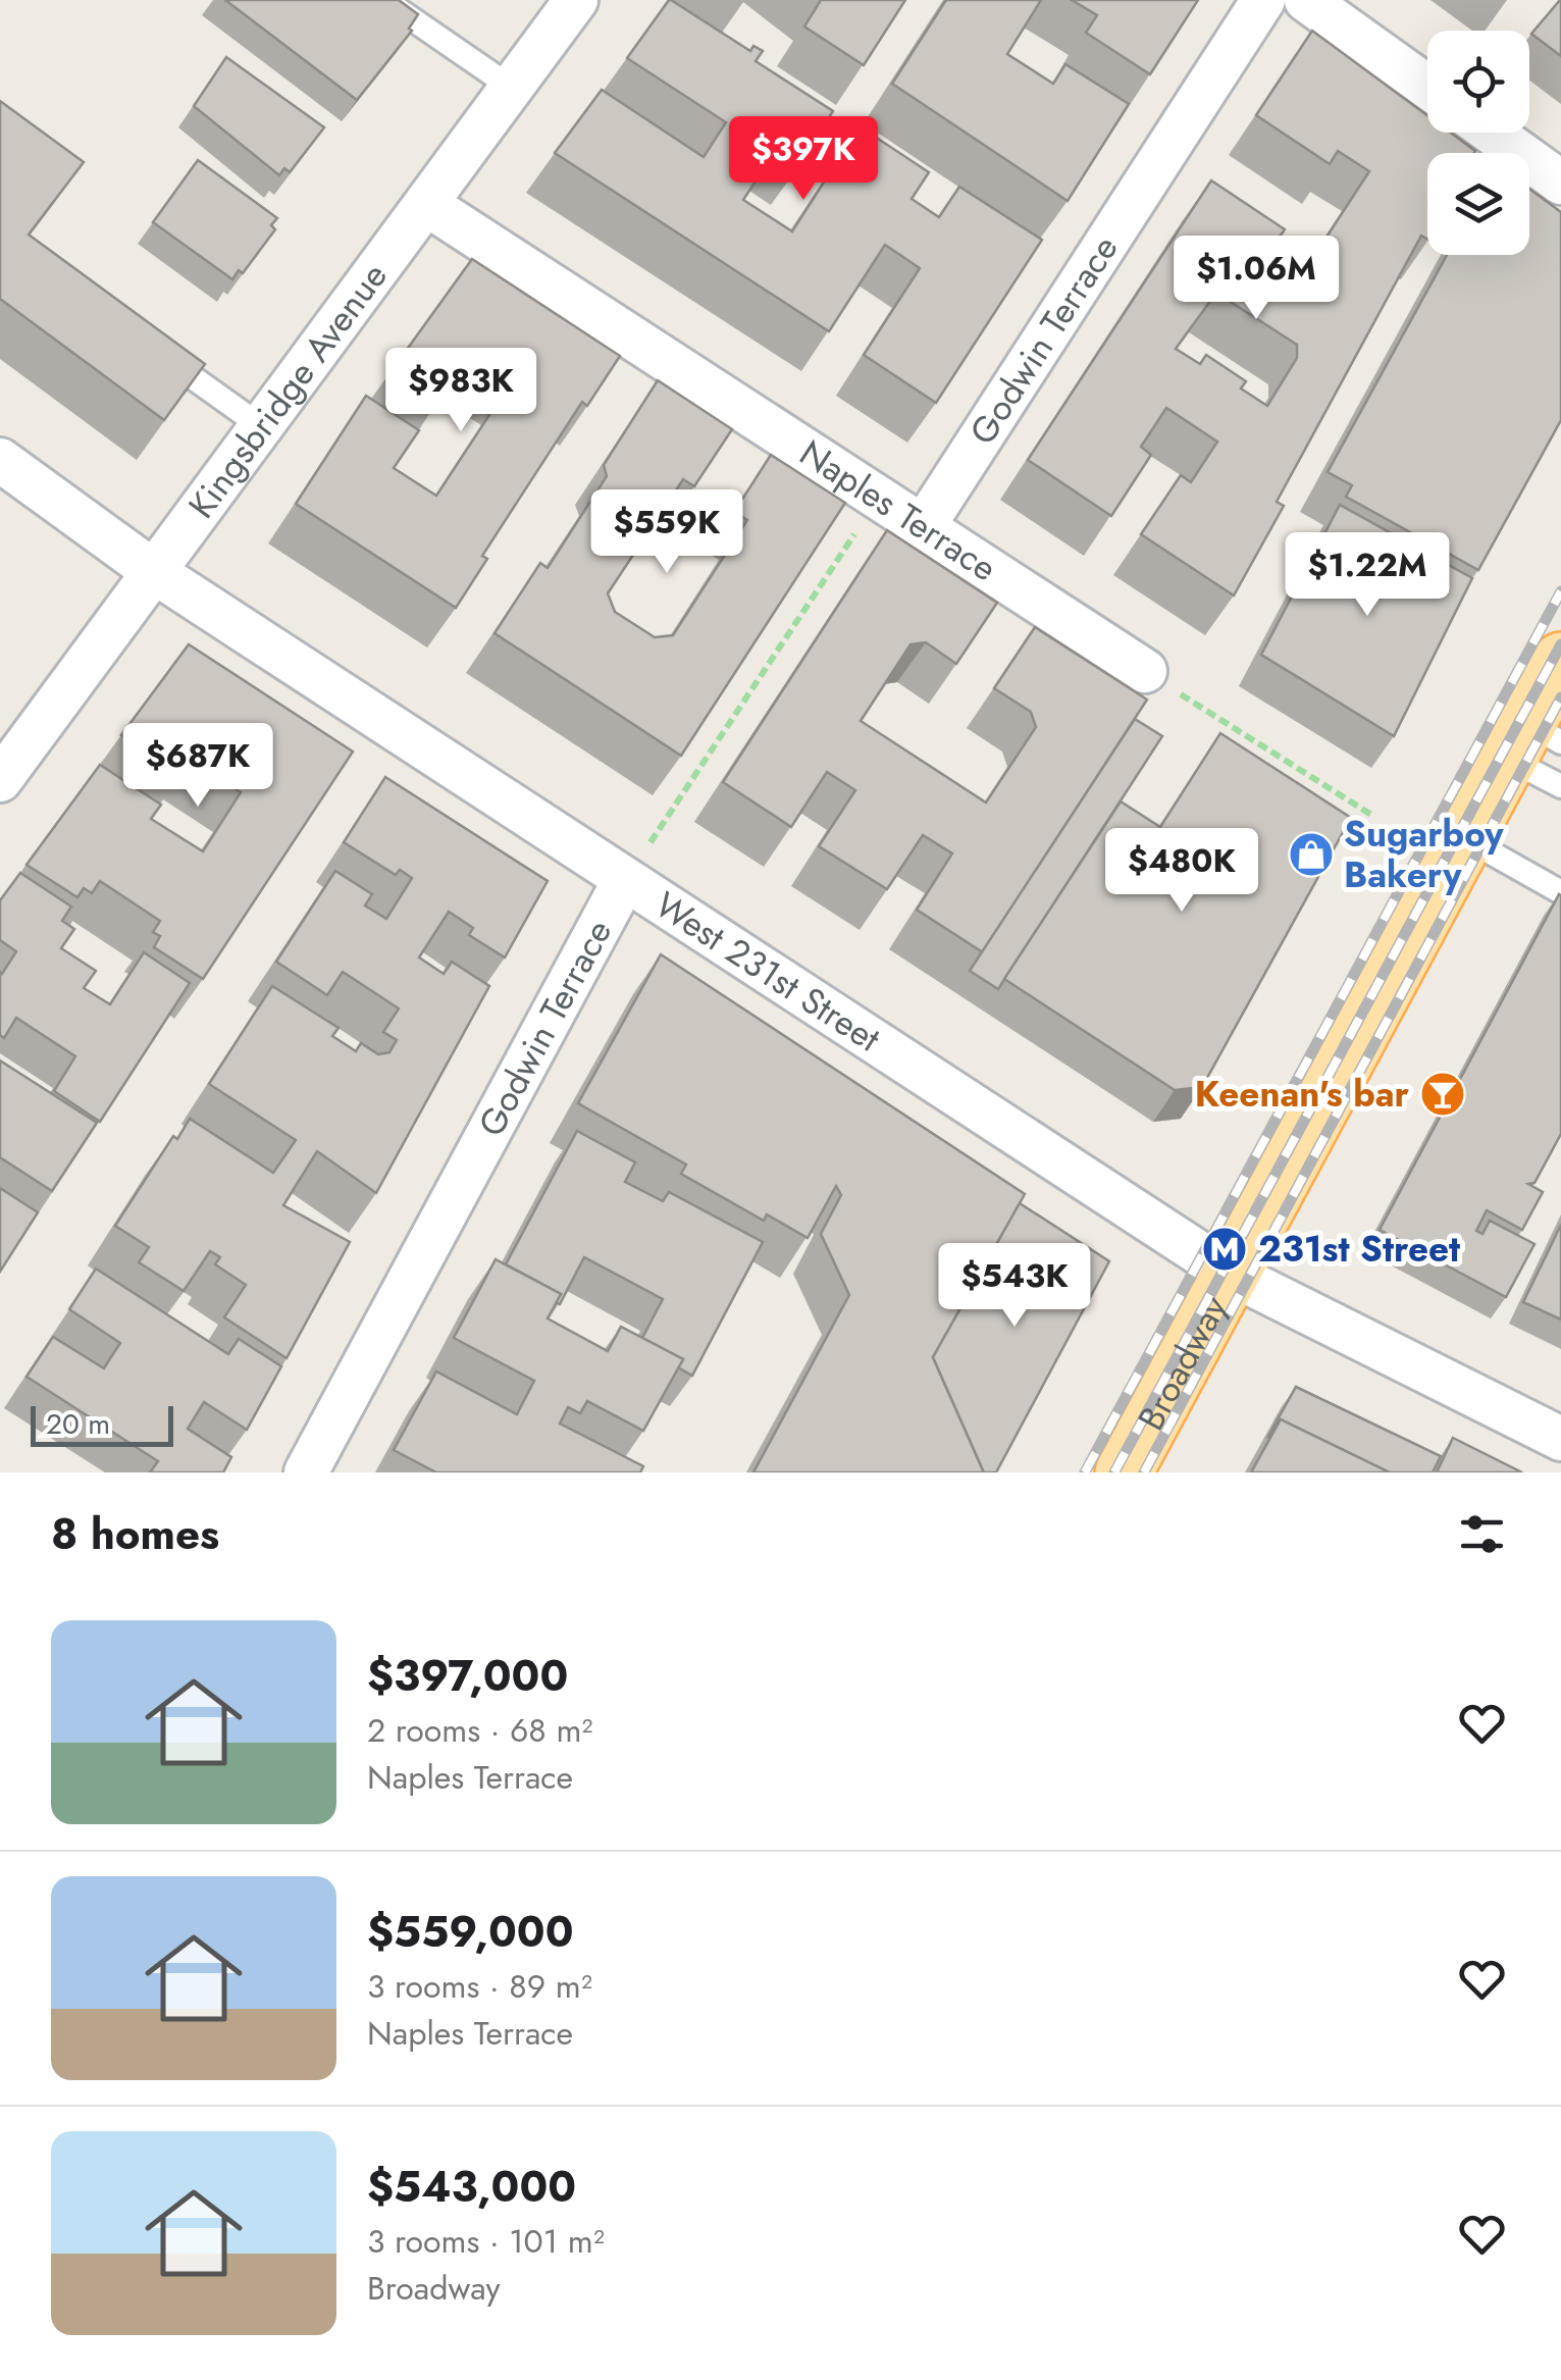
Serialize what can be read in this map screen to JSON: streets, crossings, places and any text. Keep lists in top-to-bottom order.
{
  "streets": {
    "main road": ["Broadway"],
    "street": [
      "Godwin Terrace",
      "Kingsbridge Avenue",
      "Naples Terrace",
      "West 231st Street"
    ]
  },
  "crossings": [
    ["Godwin Terrace", "Naples Terrace"],
    ["Godwin Terrace", "West 231st Street"],
    ["Kingsbridge Avenue", "Naples Terrace"],
    ["Kingsbridge Avenue", "West 231st Street"],
    ["West 231st Street", "Broadway"]
  ],
  "places": {
    "shop": ["Sugarboy Bakery"],
    "bar": ["Keenan's bar"],
    "metro station": ["231st Street"]
  },
  "scale_bar": "20 m",
  "page": {
    "price": [
      "$397K",
      "$1.06M",
      "$983K",
      "$559K",
      "$1.22M",
      "$687K",
      "$480K",
      "$543K"
    ],
    "scale": "20 m",
    "heading": "8 homes",
    "list": [
      {
        "name": "$397,000",
        "note": "2 rooms · 68 m² · Naples Terrace"
      },
      {
        "name": "$559,000",
        "note": "3 rooms · 89 m² · Naples Terrace"
      },
      {
        "name": "$543,000",
        "note": "3 rooms · 101 m² · Broadway"
      }
    ]
  }
}
